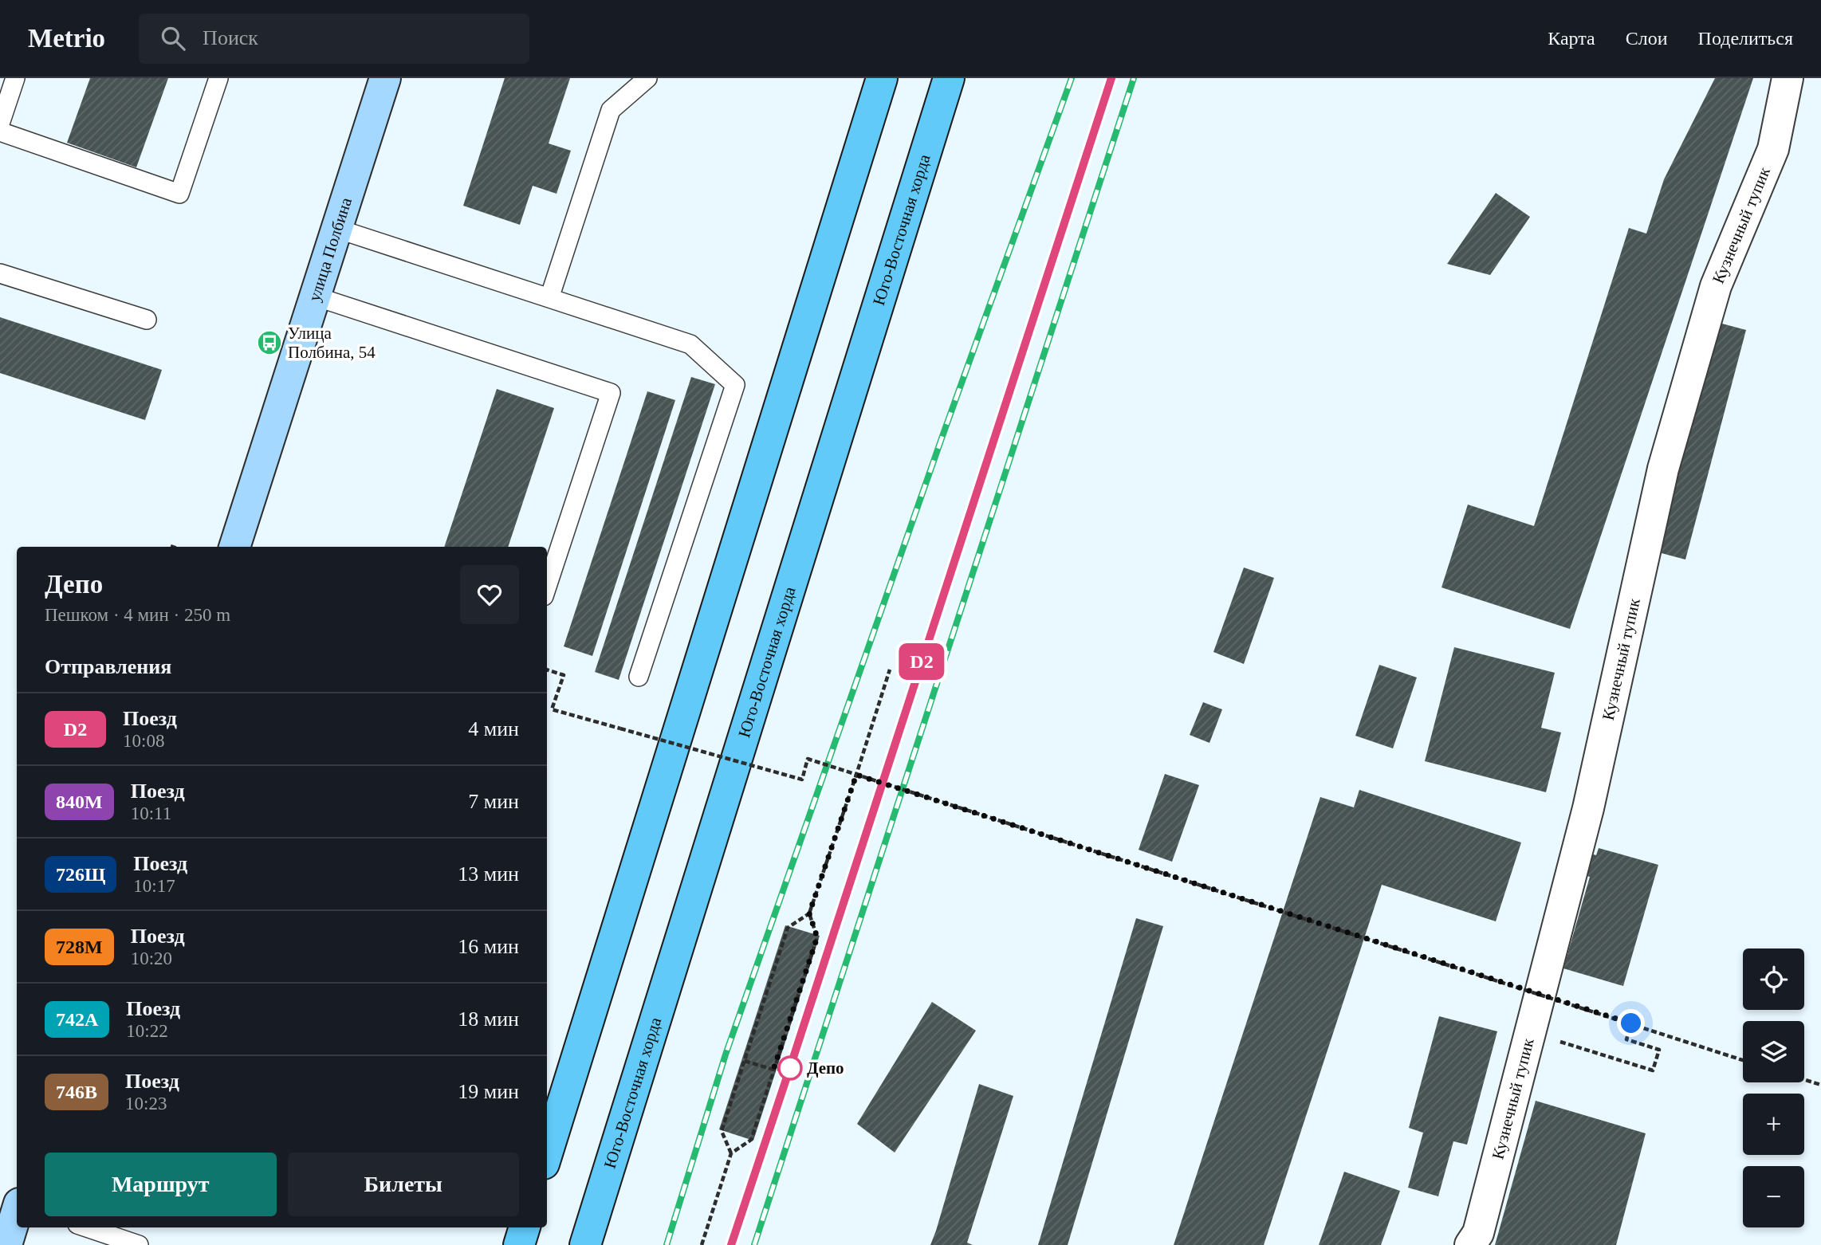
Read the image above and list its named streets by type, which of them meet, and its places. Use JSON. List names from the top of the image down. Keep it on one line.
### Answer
{"streets":{"main road":["Юго-Восточная хорда","улица Полбина"],"street":["Кузнечный тупик"]},"places":{"bus stop":["Улица Полбина, 54"],"other":["Депо"]},"page":{"header":"Metrio","search":"Поиск","nav":["Карта","Слои","Поделиться"],"on_map":"D2","heading":[["Депо","Пешком · 4 мин · 250 m"],"Отправления"],"list":[{"mark":"D2","name":"Поезд","note":"10:08","value":"4 мин"},{"mark":"840М","name":"Поезд","note":"10:11","value":"7 мин"},{"mark":"726Щ","name":"Поезд","note":"10:17","value":"13 мин"},{"mark":"728М","name":"Поезд","note":"10:20","value":"16 мин"},{"mark":"742А","name":"Поезд","note":"10:22","value":"18 мин"},{"mark":"746В","name":"Поезд","note":"10:23","value":"19 мин"}],"map_buttons":["+","−"],"buttons":["Маршрут","Билеты"]}}
